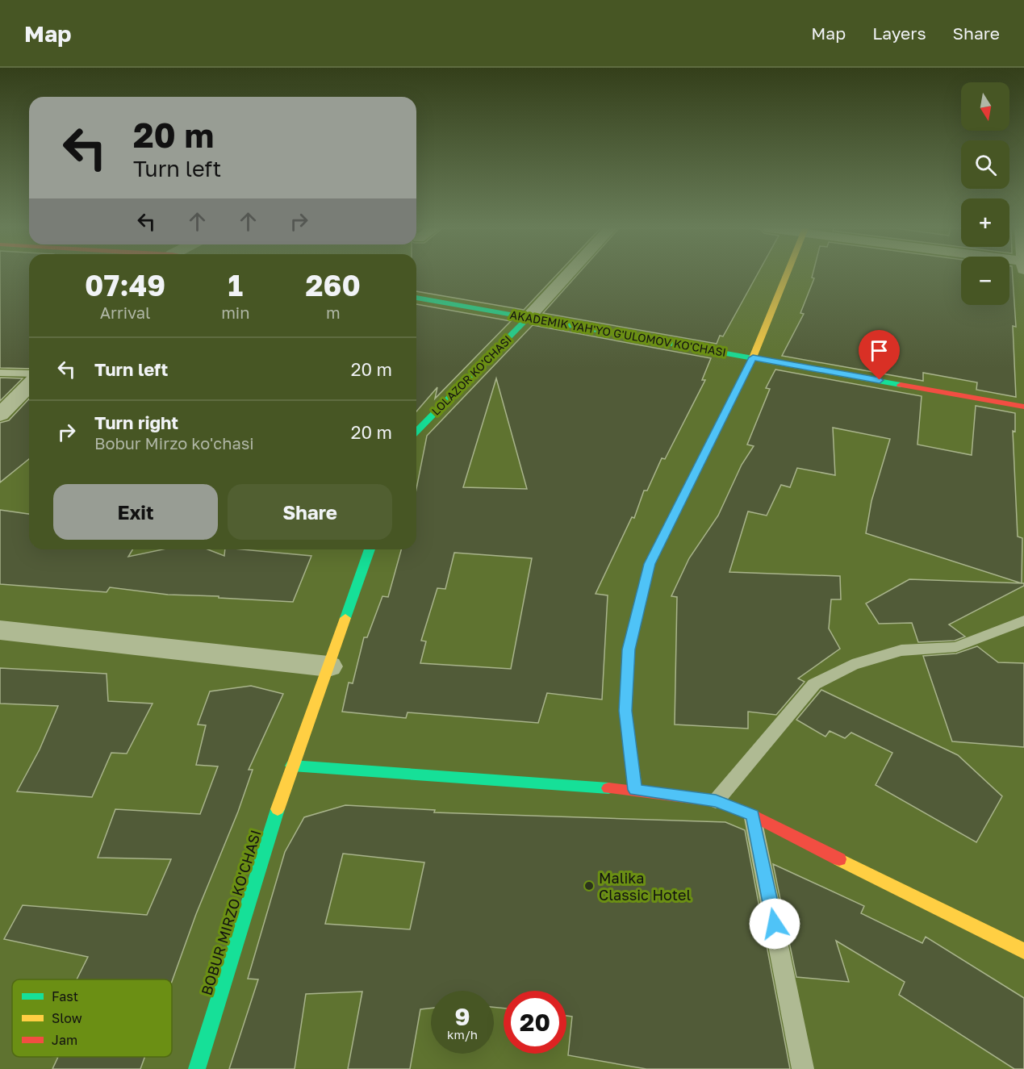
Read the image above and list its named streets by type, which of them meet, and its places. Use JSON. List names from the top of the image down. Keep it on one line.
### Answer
{"streets":{"street":["AKADEMIK YAH'YO G'ULOMOV KO'CHASI","LOLAZOR KO'CHASI","BOBUR MIRZO KO'CHASI"]},"crossings":[["AKADEMIK YAH'YO G'ULOMOV KO'CHASI","LOLAZOR KO'CHASI"]],"places":["Malika Classic Hotel"],"legend":["Fast","Slow","Jam"],"north":"bottom","page":{"header":"Map","nav":["Map","Layers","Share"],"map_buttons":["+","−"],"turn":["20 m","Turn left"],"eta":["07:49","Arrival","1","min","260","m"],"list":[{"name":"Turn left","value":"20 m"},{"name":"Turn right","note":"Bobur Mirzo ko'chasi","value":"20 m"}],"buttons":["Exit","Share"],"speed":"9 km/h","limit":"20"}}
